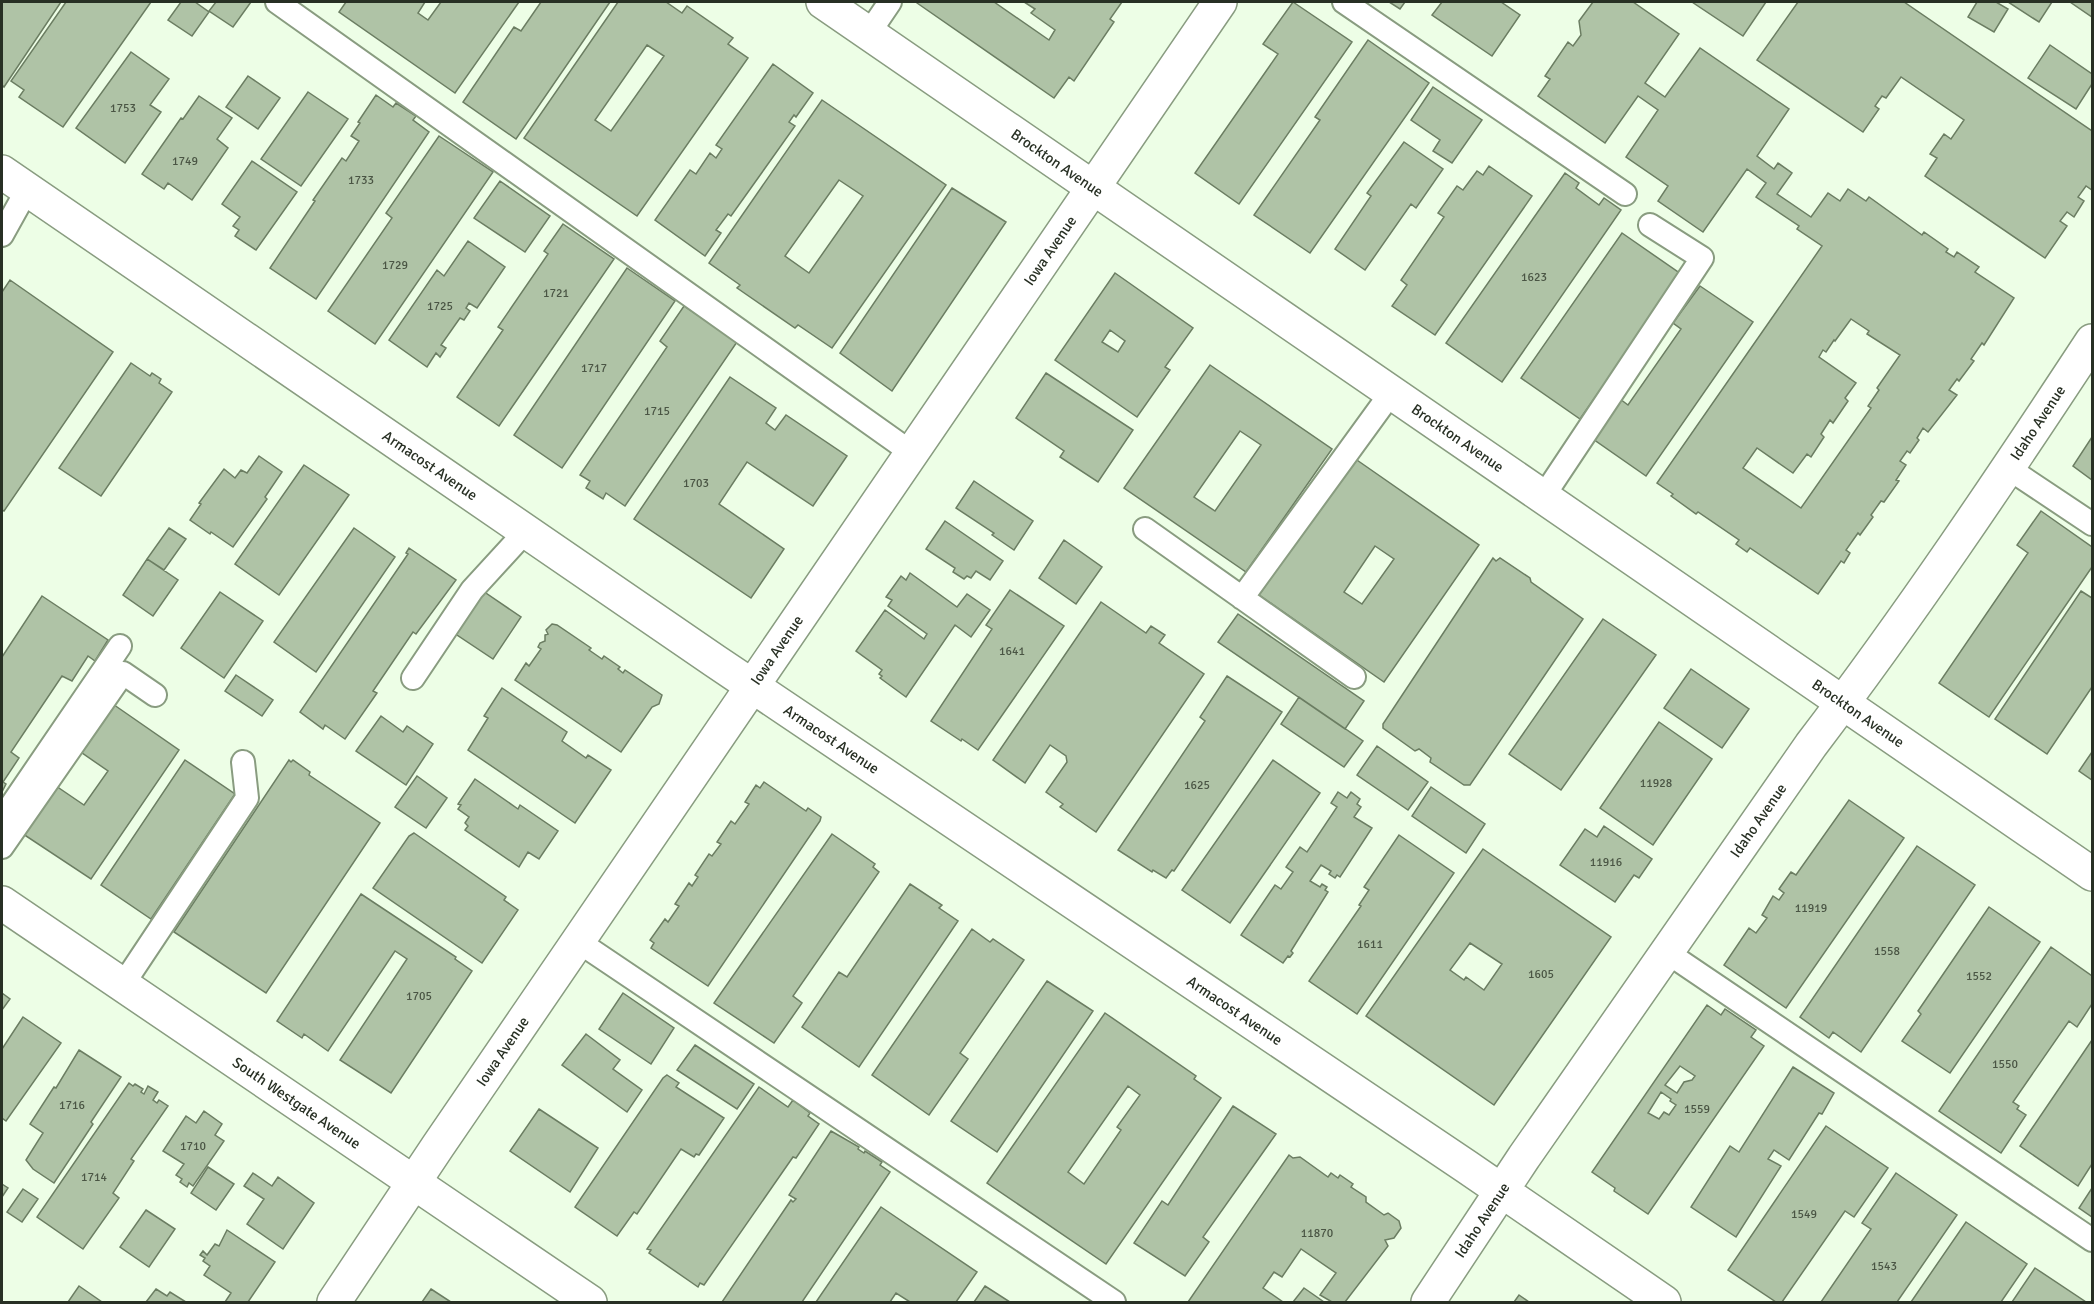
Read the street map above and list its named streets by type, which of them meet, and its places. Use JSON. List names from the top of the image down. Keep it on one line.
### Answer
{"streets":{"street":["Brockton Avenue","Iowa Avenue","Idaho Avenue","Armacost Avenue","South Westgate Avenue"]},"crossings":[["Brockton Avenue","Iowa Avenue"],["Brockton Avenue","Idaho Avenue"],["Iowa Avenue","Armacost Avenue"],["Iowa Avenue","South Westgate Avenue"],["Idaho Avenue","Armacost Avenue"]],"house_numbers":["1753","1749","1733","1729","1623","1721","1725","1717","1715","1703","1641","11928","1625","11916","11919","1611","1558","1605","1552","1705","1550","1716","1559","1710","1714","1549","11870","1543"]}
